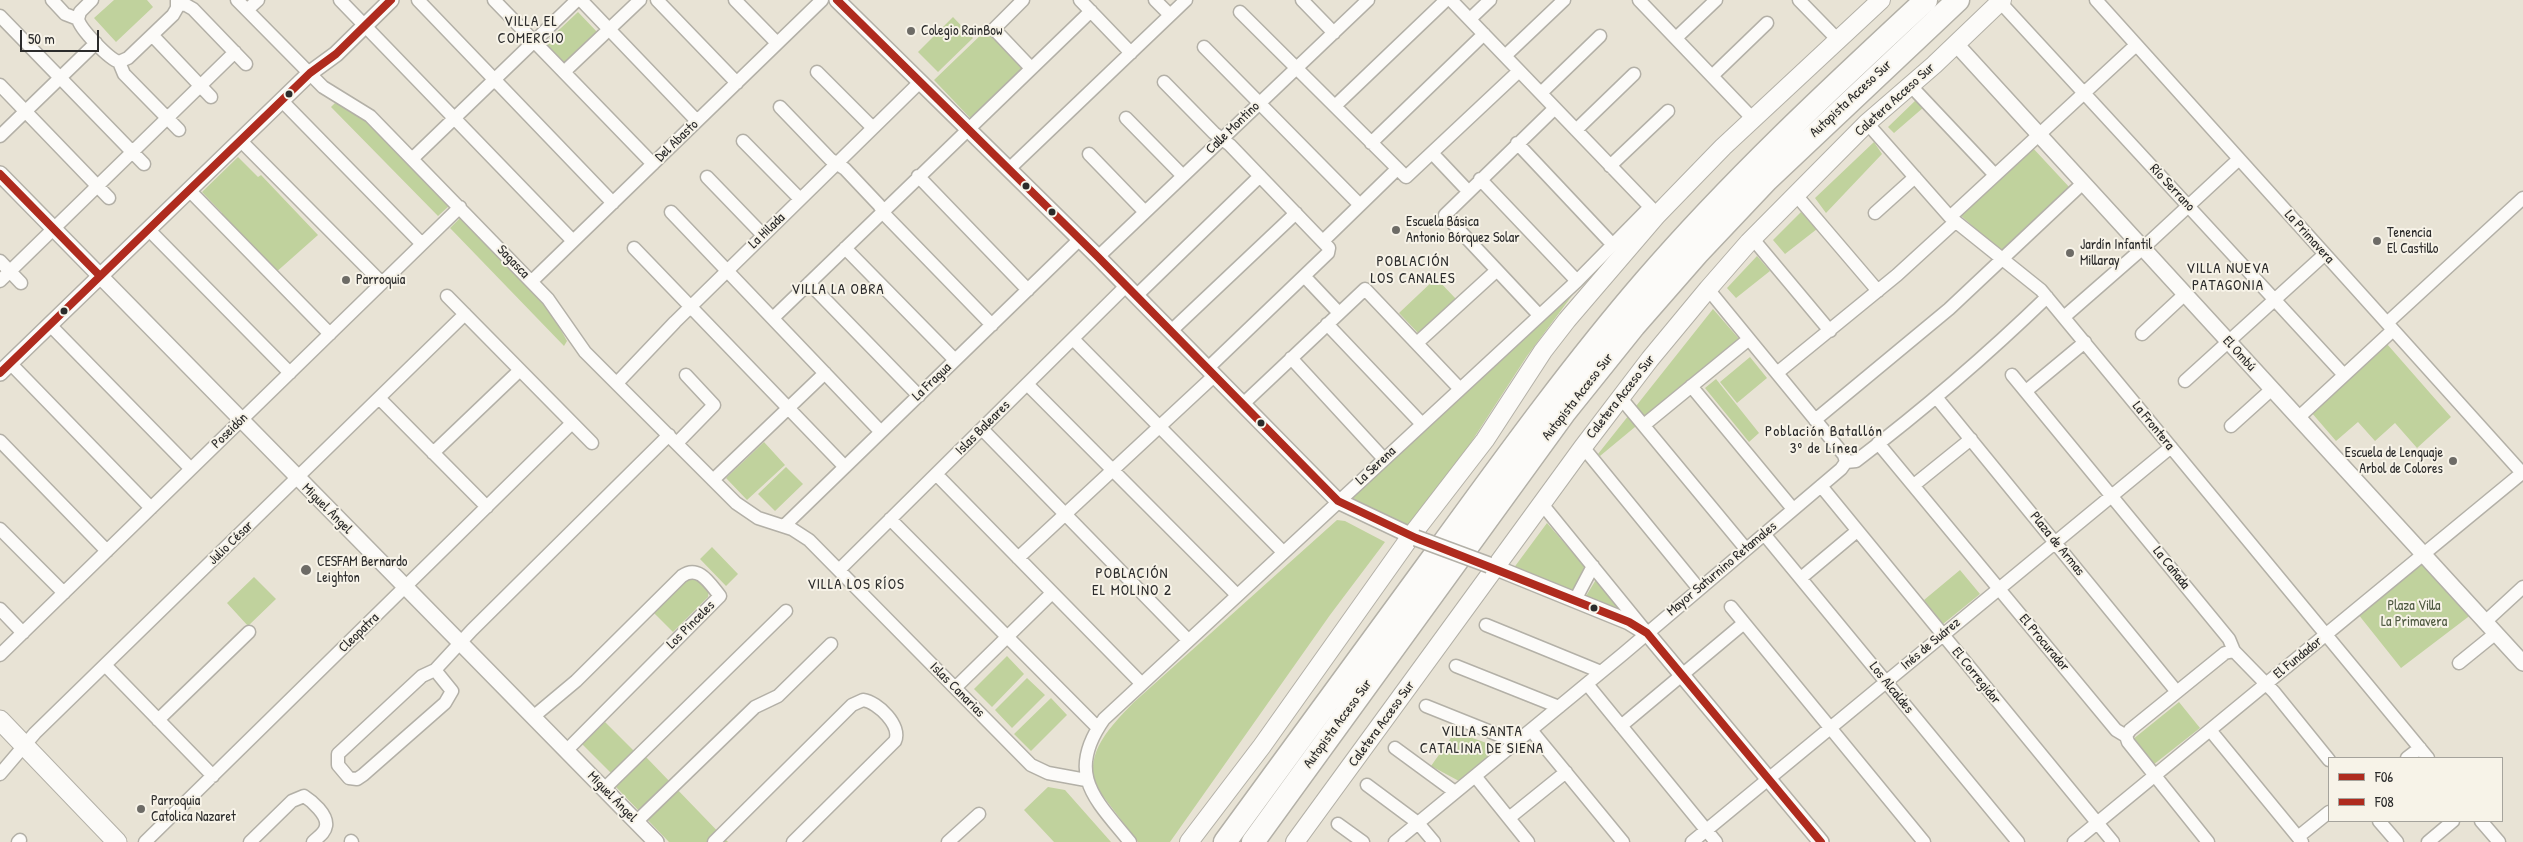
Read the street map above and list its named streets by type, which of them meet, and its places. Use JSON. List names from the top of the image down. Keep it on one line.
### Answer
{"streets":{"highway":["Autopista Acceso Sur"],"main road":["Caletera Acceso Sur"],"street":["Calle Montino","Del Abasto","Río Serrano","La Hilada","La Primavera","Sagasca","El Ombú","La Fragua","La Frontera","Islas Baleares","Poseidón","La Serena","Miguel Ángel","Julio César","Plaza de Armas","La Cañada","Mayor Saturnino Retamales","Los Pinceles","Cleopatra","El Procurador","Inés de Suárez","El Fundador","El Corregidor","Los Alcaldes","Islas Canarias"]},"crossings":[["Caletera Acceso Sur","Río Serrano"],["Caletera Acceso Sur","El Ombú"],["Caletera Acceso Sur","La Frontera"],["Del Abasto","Sagasca"],["La Hilada","Sagasca"],["La Primavera","El Fundador"],["Sagasca","La Fragua"],["Sagasca","Poseidón"],["Sagasca","Islas Canarias"],["El Ombú","El Fundador"],["La Fragua","Islas Canarias"],["La Frontera","Mayor Saturnino Retamales"],["La Frontera","Inés de Suárez"],["La Frontera","El Fundador"],["Islas Baleares","Islas Canarias"],["Poseidón","Miguel Ángel"],["La Serena","Islas Canarias"],["Miguel Ángel","Julio César"],["Miguel Ángel","Los Pinceles"],["Miguel Ángel","Cleopatra"],["Plaza de Armas","Mayor Saturnino Retamales"],["Plaza de Armas","Inés de Suárez"],["La Cañada","Inés de Suárez"],["La Cañada","El Fundador"],["Mayor Saturnino Retamales","El Procurador"],["Mayor Saturnino Retamales","El Corregidor"],["Mayor Saturnino Retamales","Los Alcaldes"],["El Procurador","Inés de Suárez"],["El Procurador","El Fundador"],["Inés de Suárez","El Corregidor"],["Inés de Suárez","Los Alcaldes"],["El Fundador","El Corregidor"]],"districts":["VILLA EL COMERCIO","POBLACIÓN LOS CANALES","VILLA NUEVA PATAGONIA","VILLA LA OBRA","Población Batallón 3º de Línea","POBLACIÓN EL MOLINO 2","VILLA LOS RÍOS","VILLA SANTA CATALINA DE SIENA"],"parks":["Plaza Villa La Primavera"],"places":["Colegio RainBow","Escuela Básica Antonio Bórquez Solar","Tenencia El Castillo","Jardín Infantil Millaray","Parroquia","Escuela de Lenguaje Arbol de Colores","CESFAM Bernardo Leighton","Parroquia Catolica Nazaret"],"lines":["transit line F06","transit line F08"],"legend":["F06","F08"],"scale_bar":"50 m"}
